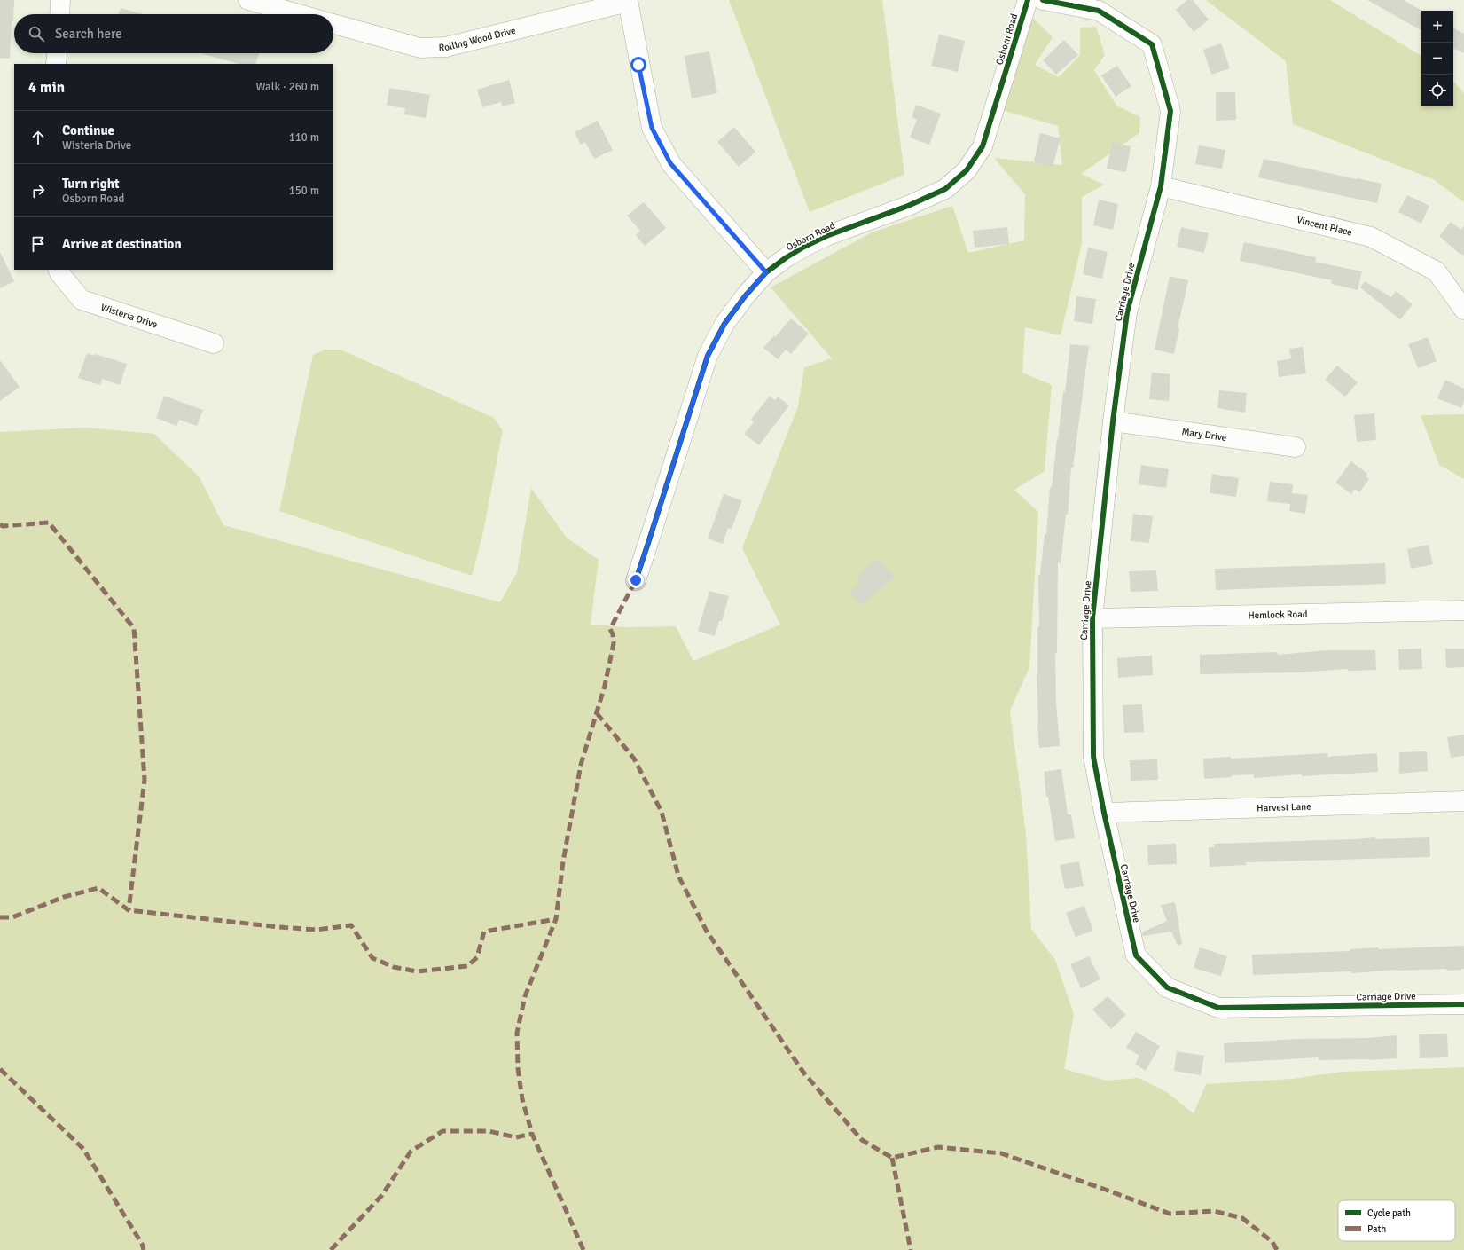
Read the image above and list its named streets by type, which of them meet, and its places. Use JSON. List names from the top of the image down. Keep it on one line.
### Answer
{"streets":{"street":["Rolling Wood Drive","Osborn Road","Vincent Place","Carriage Drive","Wisteria Drive","Mary Drive","Hemlock Road","Harvest Lane"]},"crossings":[["Vincent Place","Carriage Drive"],["Carriage Drive","Mary Drive"],["Carriage Drive","Hemlock Road"],["Carriage Drive","Harvest Lane"]],"legend":["Cycle path","Path"],"page":{"map_buttons":["+","−"],"search":"Search here","heading":["4 min","Walk · 260 m"],"list":[["Continue","Wisteria Drive","110 m"],["Turn right","Osborn Road","150 m"],"Arrive at destination"]}}
